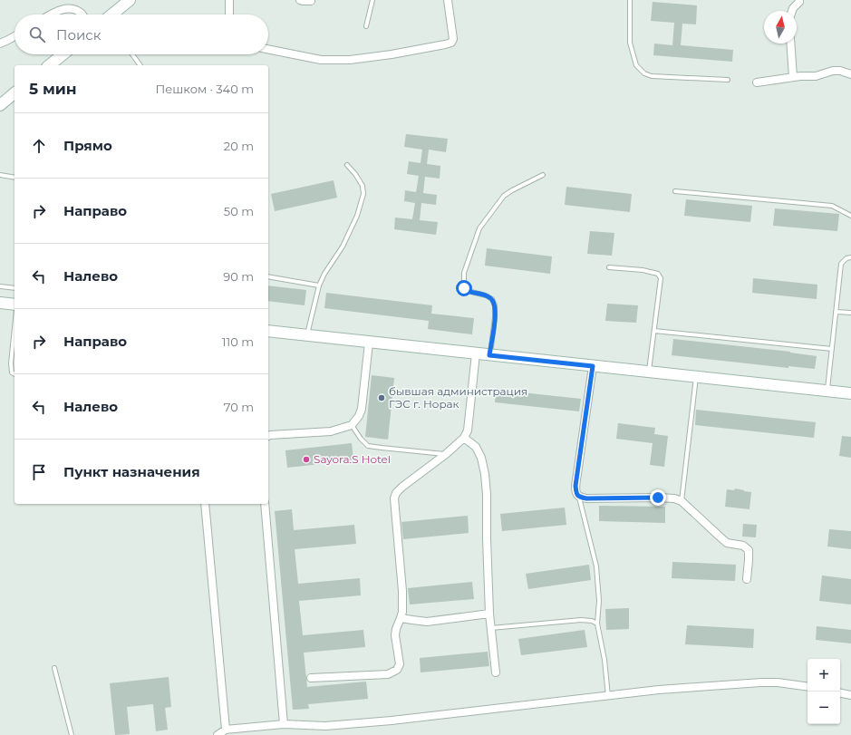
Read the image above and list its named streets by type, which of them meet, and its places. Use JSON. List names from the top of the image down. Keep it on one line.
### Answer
{"places":["бывшая администрация ГЭС г. Норак","Sayora.S Hotel"],"north":"top","page":{"search":"Поиск","heading":["5 мин","Пешком · 340 m"],"list":[["Прямо","20 m"],["Направо","50 m"],["Налево","90 m"],["Направо","110 m"],["Налево","70 m"],"Пункт назначения"],"map_buttons":["+","−"]}}
